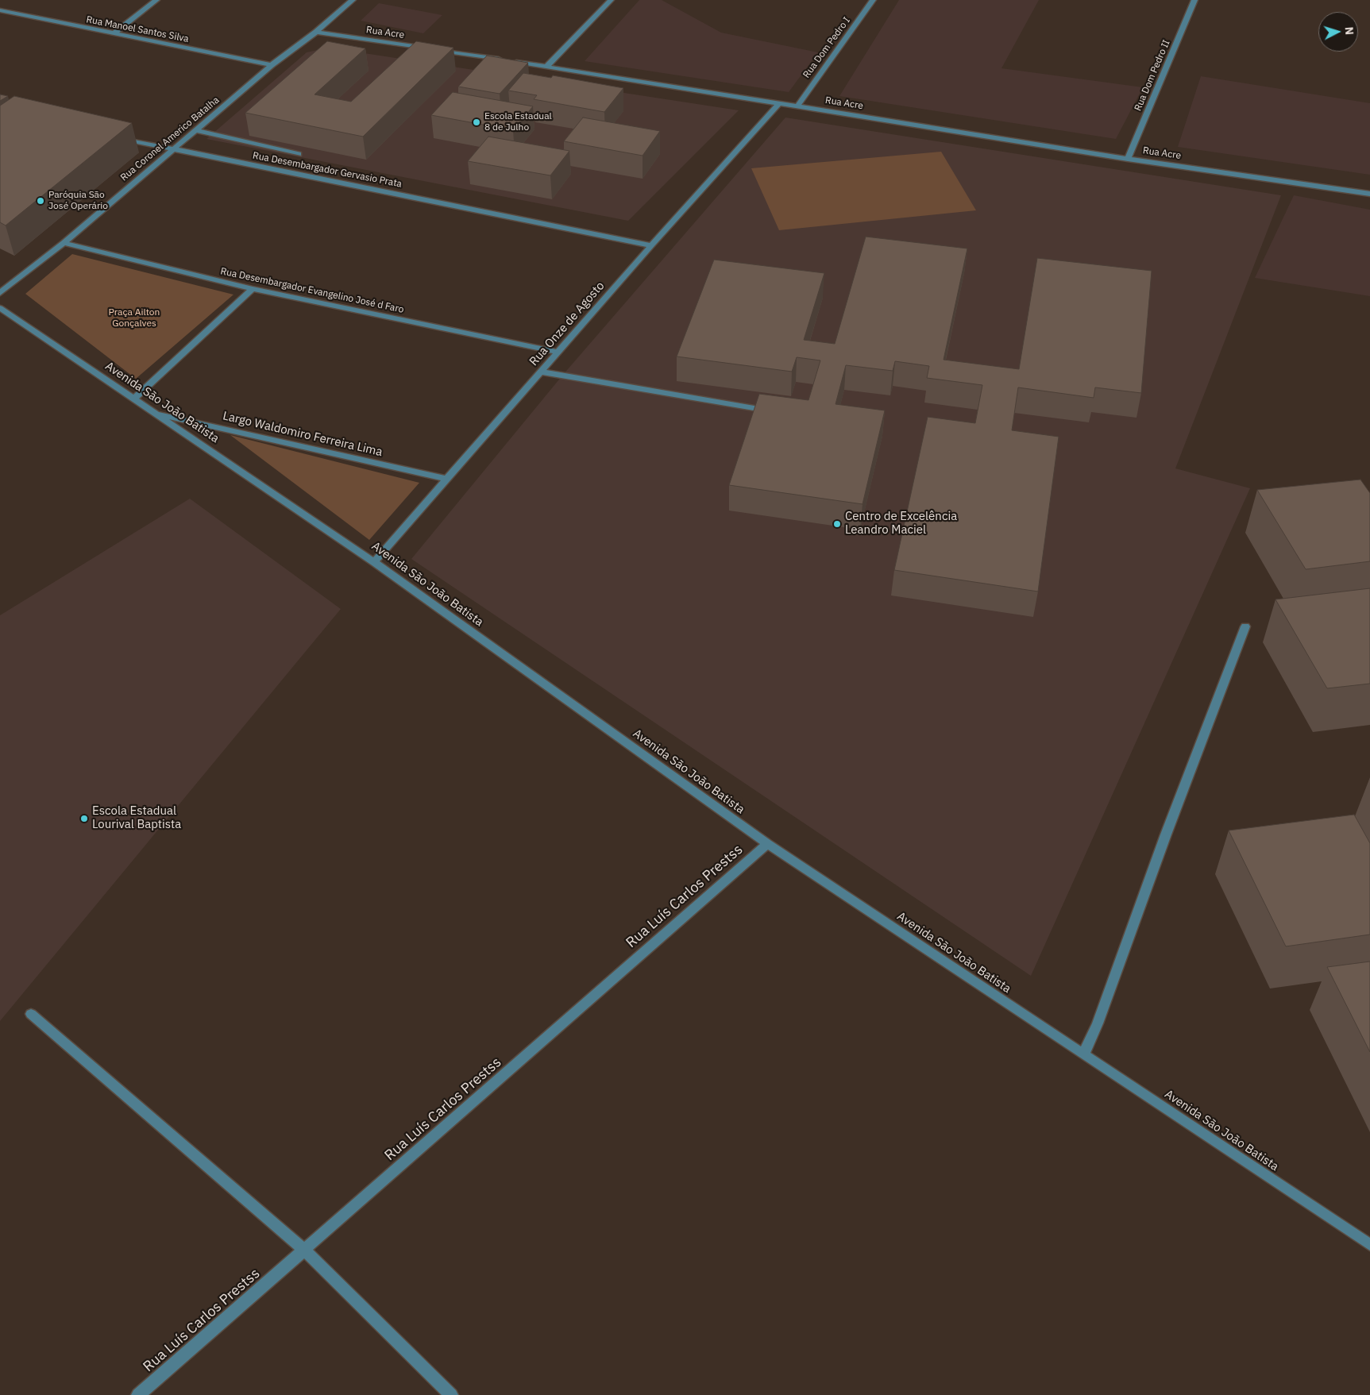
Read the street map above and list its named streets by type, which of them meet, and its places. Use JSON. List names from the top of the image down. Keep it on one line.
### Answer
{"streets":{"street":["Rua Manoel Santos Silva","Rua Acre","Rua Dom Pedro I","Rua Dom Pedro II","Rua Coronel Americo Batalha","Rua Desembargador Gervasio Prata","Rua Desembargador Evangelino José d Faro","Rua Onze de Agosto","Avenida São João Batista","Largo Waldomiro Ferreira Lima","Rua Luís Carlos Prestss"]},"crossings":[["Rua Manoel Santos Silva","Rua Coronel Americo Batalha"],["Rua Acre","Rua Dom Pedro I"],["Rua Acre","Rua Dom Pedro II"],["Rua Acre","Rua Coronel Americo Batalha"],["Rua Acre","Rua Onze de Agosto"],["Rua Coronel Americo Batalha","Rua Desembargador Gervasio Prata"],["Rua Coronel Americo Batalha","Rua Desembargador Evangelino José d Faro"],["Rua Desembargador Gervasio Prata","Rua Onze de Agosto"],["Rua Desembargador Evangelino José d Faro","Rua Onze de Agosto"],["Rua Onze de Agosto","Avenida São João Batista"],["Rua Onze de Agosto","Largo Waldomiro Ferreira Lima"],["Avenida São João Batista","Largo Waldomiro Ferreira Lima"],["Avenida São João Batista","Rua Luís Carlos Prestss"]],"parks":["Praça Ailton Gonçalves"],"places":["Escola Estadual 8 de Julho","Paróquia São José Operário","Centro de Excelência Leandro Maciel","Escola Estadual Lourival Baptista"],"north":"right"}
